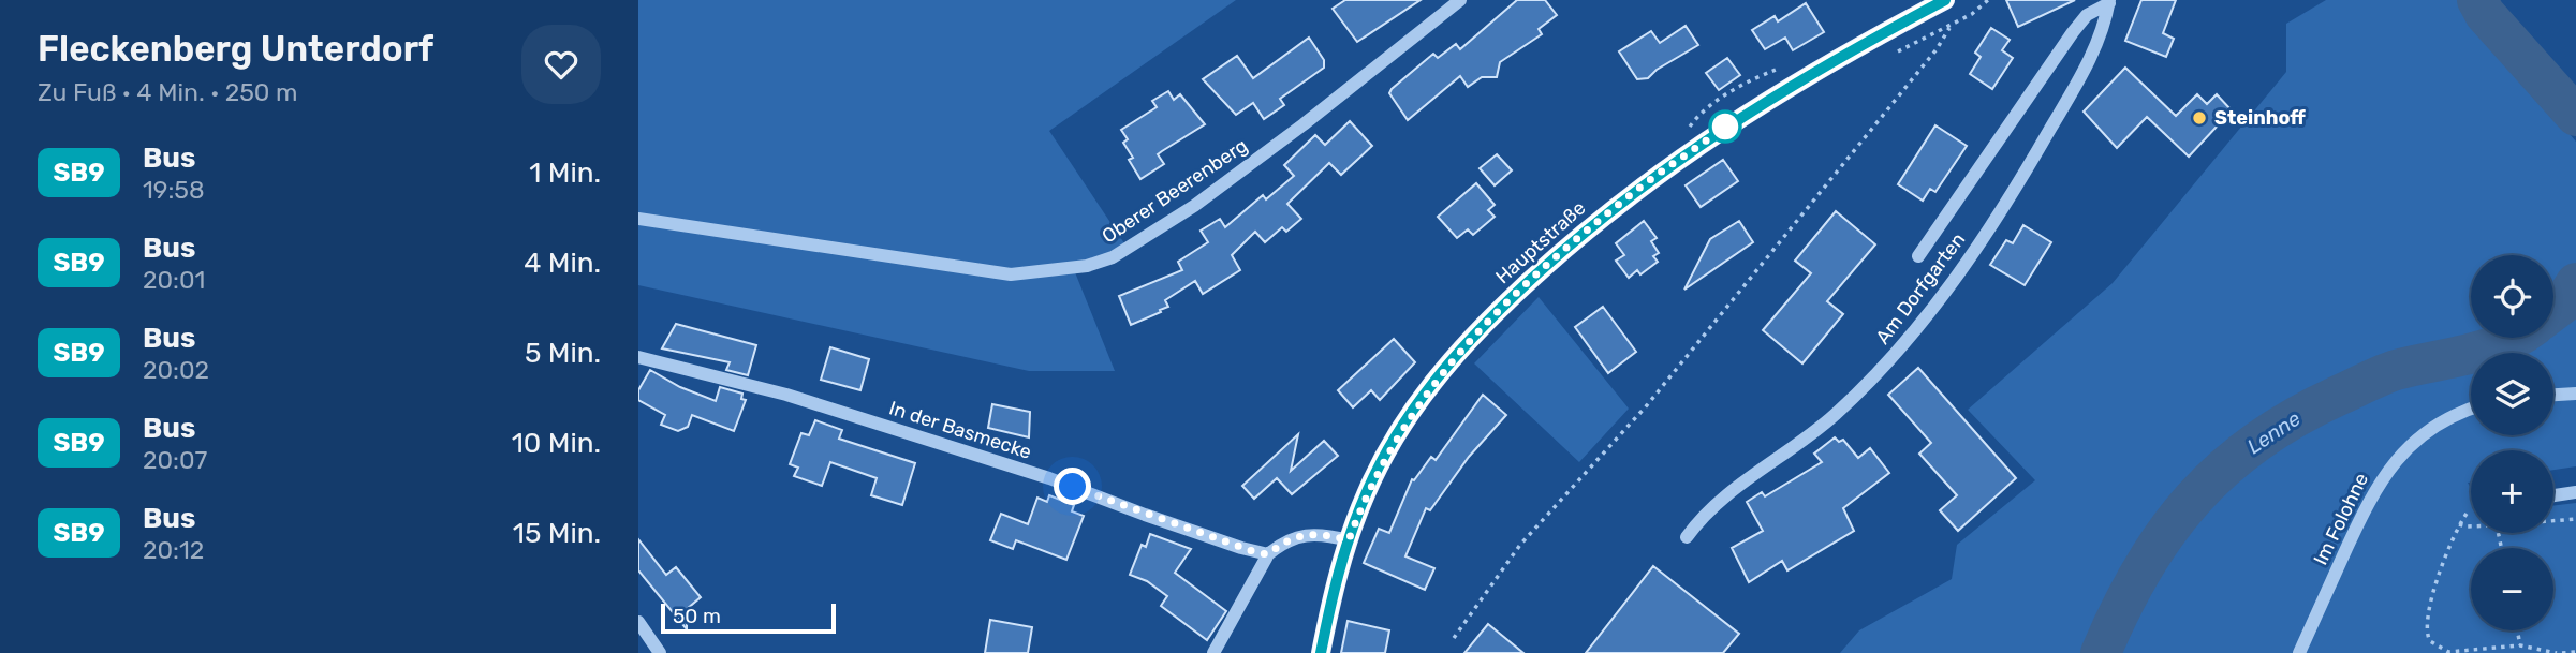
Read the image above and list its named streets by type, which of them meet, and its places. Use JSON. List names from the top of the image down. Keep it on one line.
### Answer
{"streets":{"main road":["Hauptstraße"],"street":["Oberer Beerenberg","Am Dorfgarten","In der Basmecke","Im Folohne"]},"water":["Lenne"],"places":["Steinhoff"],"lines":["bus line SB9"],"scale_bar":"50 m","page":{"heading":["Fleckenberg Unterdorf","Zu Fuß · 4 Min. · 250 m"],"list":[{"mark":"SB9","name":"Bus","note":"19:58","value":"1 Min."},{"mark":"SB9","name":"Bus","note":"20:01","value":"4 Min."},{"mark":"SB9","name":"Bus","note":"20:02","value":"5 Min."},{"mark":"SB9","name":"Bus","note":"20:07","value":"10 Min."},{"mark":"SB9","name":"Bus","note":"20:12","value":"15 Min."}],"map_buttons":["+","−"],"scale":"50 m"}}
